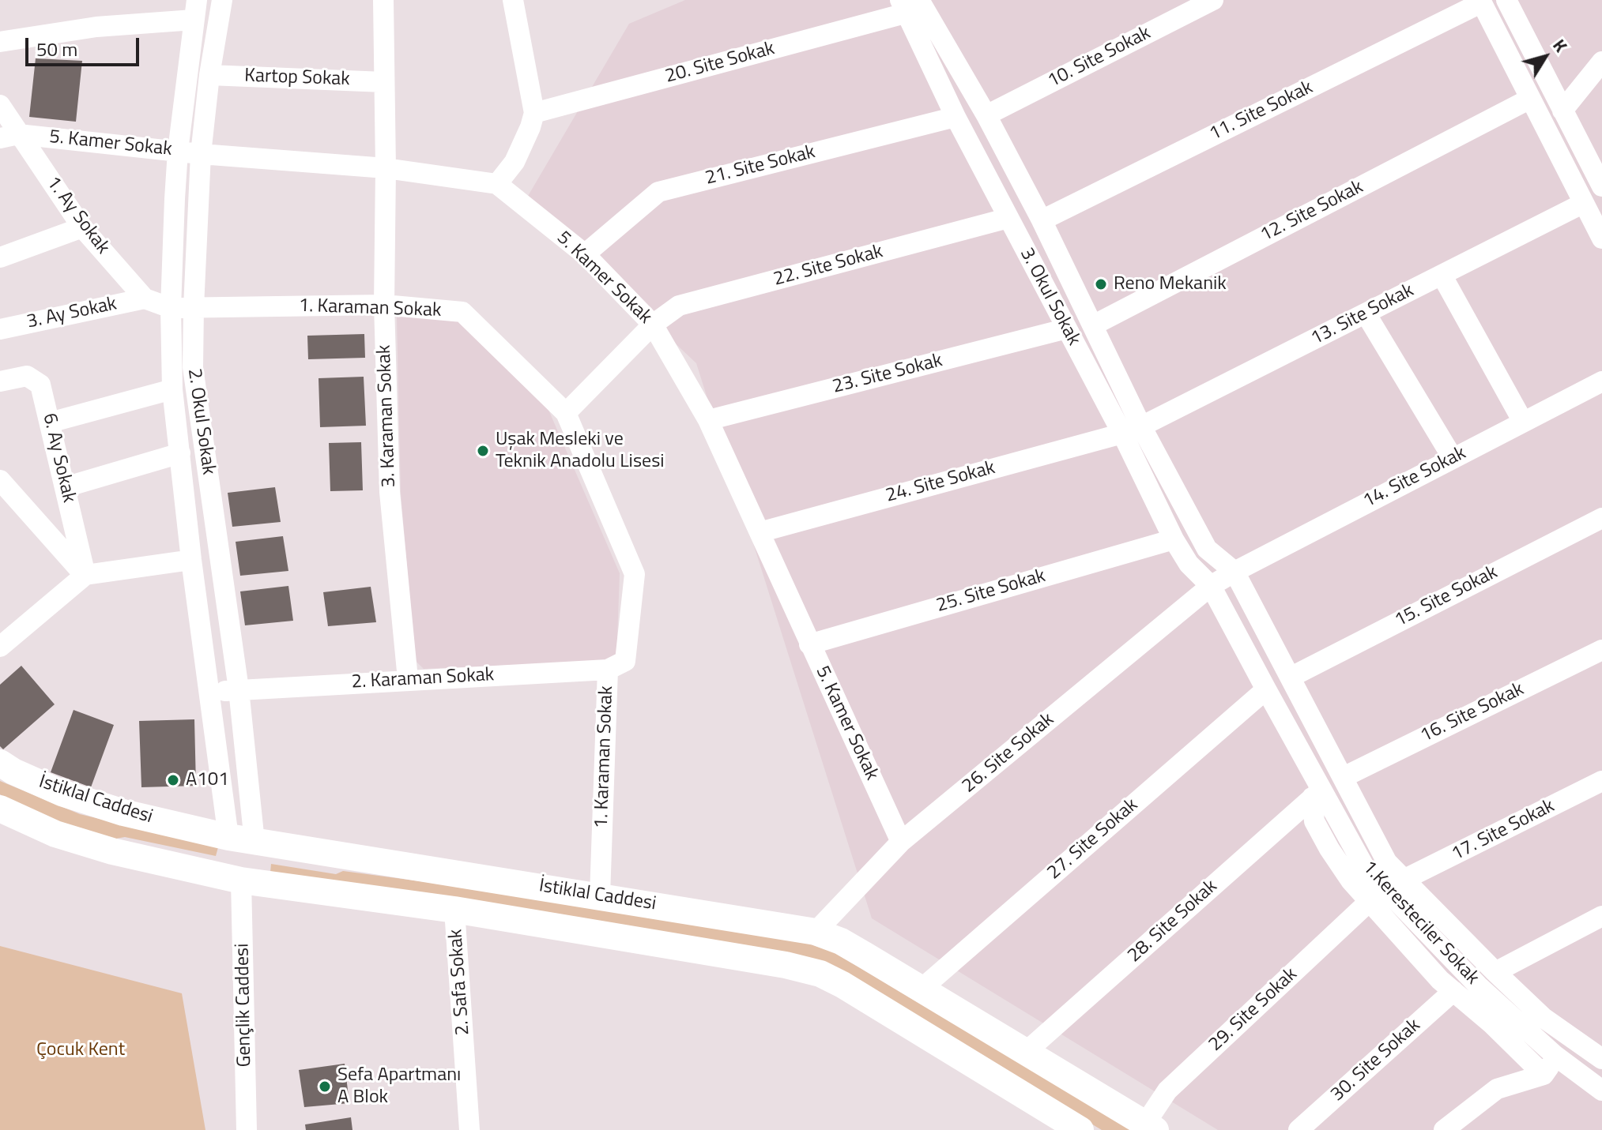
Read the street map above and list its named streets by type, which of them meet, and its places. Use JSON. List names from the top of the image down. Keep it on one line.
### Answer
{"streets":{"main road":["İstiklal Caddesi"],"street":["10. Site Sokak","20. Site Sokak","Kartop Sokak","11. Site Sokak","5. Kamer Sokak","21. Site Sokak","12. Site Sokak","1. Ay Sokak","22. Site Sokak","3. Okul Sokak","1. Karaman Sokak","3. Ay Sokak","13. Site Sokak","23. Site Sokak","3. Karaman Sokak","2. Okul Sokak","6. Ay Sokak","14. Site Sokak","24. Site Sokak","25. Site Sokak","15. Site Sokak","2. Karaman Sokak","16. Site Sokak","26. Site Sokak","17. Site Sokak","27. Site Sokak","28. Site Sokak","1.Keresteciler Sokak","2. Safa Sokak","Gençlik Caddesi","29. Site Sokak","30. Site Sokak"]},"crossings":[["10. Site Sokak","3. Okul Sokak"],["20. Site Sokak","3. Okul Sokak"],["Kartop Sokak","3. Karaman Sokak"],["Kartop Sokak","2. Okul Sokak"],["11. Site Sokak","3. Okul Sokak"],["5. Kamer Sokak","21. Site Sokak"],["5. Kamer Sokak","1. Ay Sokak"],["5. Kamer Sokak","22. Site Sokak"],["5. Kamer Sokak","23. Site Sokak"],["5. Kamer Sokak","3. Karaman Sokak"],["5. Kamer Sokak","2. Okul Sokak"],["5. Kamer Sokak","24. Site Sokak"],["5. Kamer Sokak","25. Site Sokak"],["5. Kamer Sokak","26. Site Sokak"],["21. Site Sokak","3. Okul Sokak"],["12. Site Sokak","3. Okul Sokak"],["1. Ay Sokak","1. Karaman Sokak"],["1. Ay Sokak","3. Ay Sokak"],["1. Ay Sokak","2. Okul Sokak"],["22. Site Sokak","3. Okul Sokak"],["22. Site Sokak","1. Karaman Sokak"],["3. Okul Sokak","13. Site Sokak"],["3. Okul Sokak","23. Site Sokak"],["3. Okul Sokak","14. Site Sokak"],["3. Okul Sokak","24. Site Sokak"],["3. Okul Sokak","25. Site Sokak"],["3. Okul Sokak","26. Site Sokak"],["3. Okul Sokak","1.Keresteciler Sokak"],["1. Karaman Sokak","3. Karaman Sokak"],["1. Karaman Sokak","2. Okul Sokak"],["1. Karaman Sokak","2. Karaman Sokak"],["1. Karaman Sokak","İstiklal Caddesi"],["13. Site Sokak","24. Site Sokak"],["3. Karaman Sokak","2. Karaman Sokak"],["2. Okul Sokak","2. Karaman Sokak"],["2. Okul Sokak","İstiklal Caddesi"],["14. Site Sokak","26. Site Sokak"],["14. Site Sokak","1.Keresteciler Sokak"],["15. Site Sokak","1.Keresteciler Sokak"],["16. Site Sokak","1.Keresteciler Sokak"],["26. Site Sokak","İstiklal Caddesi"],["26. Site Sokak","1.Keresteciler Sokak"],["İstiklal Caddesi","27. Site Sokak"],["İstiklal Caddesi","28. Site Sokak"],["İstiklal Caddesi","2. Safa Sokak"],["İstiklal Caddesi","Gençlik Caddesi"],["İstiklal Caddesi","29. Site Sokak"],["17. Site Sokak","1.Keresteciler Sokak"],["27. Site Sokak","1.Keresteciler Sokak"],["28. Site Sokak","1.Keresteciler Sokak"]],"parks":["Çocuk Kent"],"places":["Reno Mekanik","Uşak Mesleki ve Teknik Anadolu Lisesi","A101","Sefa Apartmanı A Blok"],"scale_bar":"50 m","north":"top right"}
